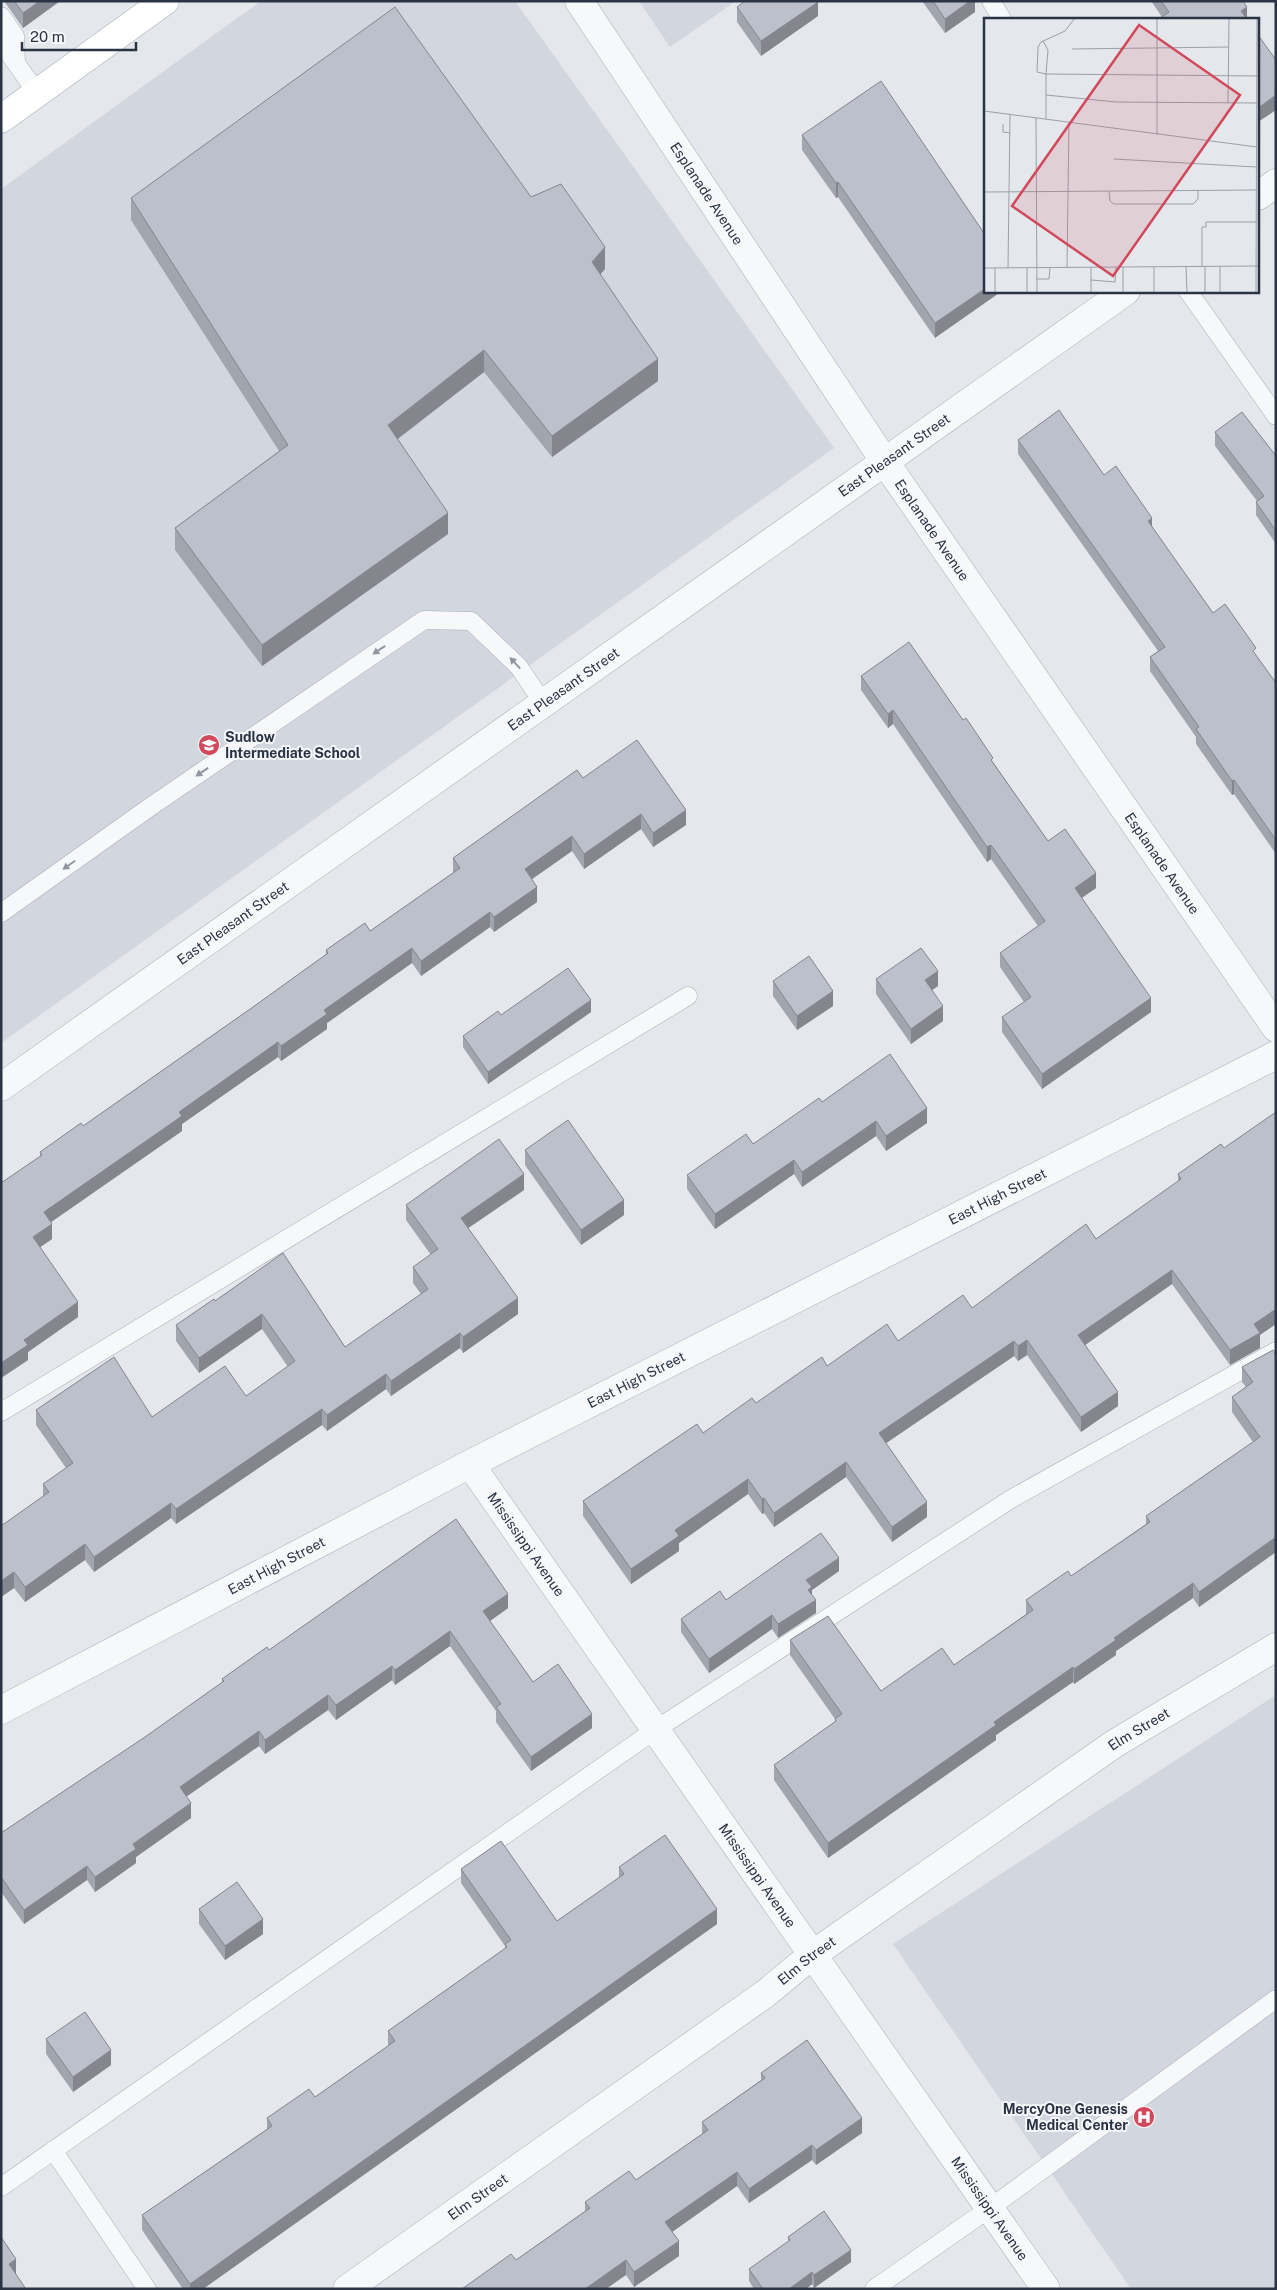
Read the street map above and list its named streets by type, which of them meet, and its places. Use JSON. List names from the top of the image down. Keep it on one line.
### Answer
{"streets":{"street":["Esplanade Avenue","East Pleasant Street","East High Street","Mississippi Avenue","Elm Street"]},"crossings":[["Esplanade Avenue","East Pleasant Street"],["East High Street","Mississippi Avenue"],["Mississippi Avenue","Elm Street"]],"places":{"school or university":["Sudlow Intermediate School"],"hospital":["MercyOne Genesis Medical Center"]},"scale_bar":"20 m"}
